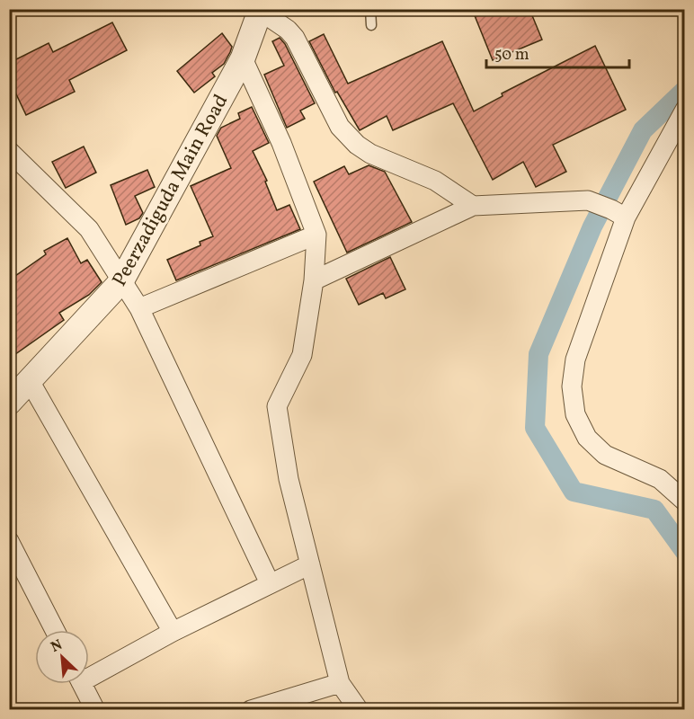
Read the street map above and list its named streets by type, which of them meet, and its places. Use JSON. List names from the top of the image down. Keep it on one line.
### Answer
{"streets":{"street":["Peerzadiguda Main Road"]},"scale_bar":"50 m","north":"top left"}
